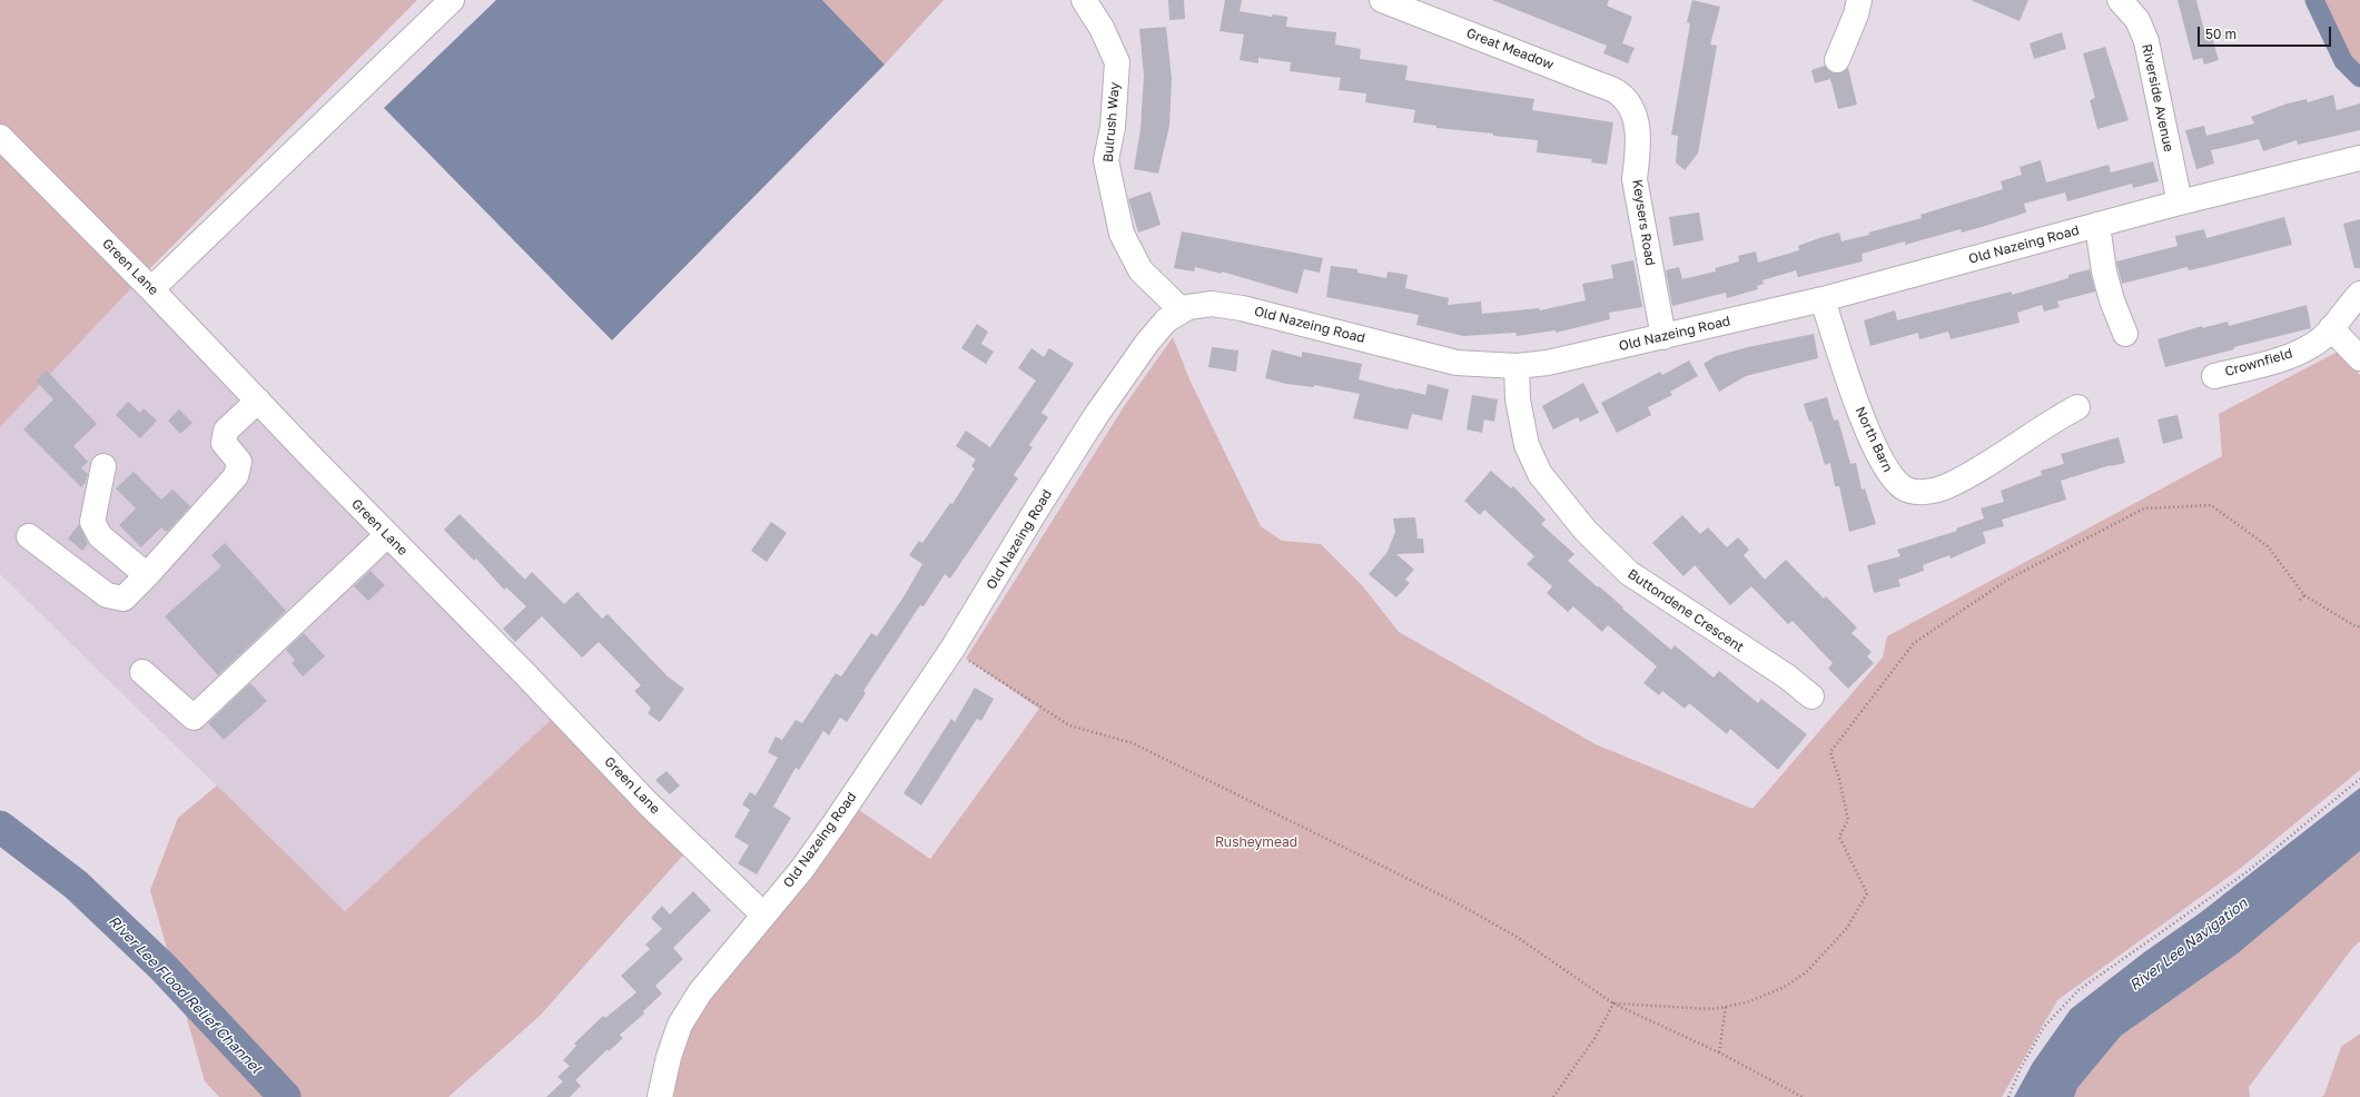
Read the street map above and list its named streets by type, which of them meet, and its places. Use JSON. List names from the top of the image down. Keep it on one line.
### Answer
{"streets":{"street":["Great Meadow","Riverside Avenue","Bulrush Way","Keysers Road","Old Nazeing Road","Green Lane","Crownfield","North Barn","Buttondene Crescent"]},"crossings":[["Great Meadow","Keysers Road"],["Riverside Avenue","Old Nazeing Road"],["Bulrush Way","Old Nazeing Road"],["Keysers Road","Old Nazeing Road"],["Old Nazeing Road","Green Lane"],["Old Nazeing Road","North Barn"],["Old Nazeing Road","Buttondene Crescent"]],"water":["River Lee Navigation","River Lee Flood Relief Channel"],"parks":["Rusheymead"],"scale_bar":"50 m"}
